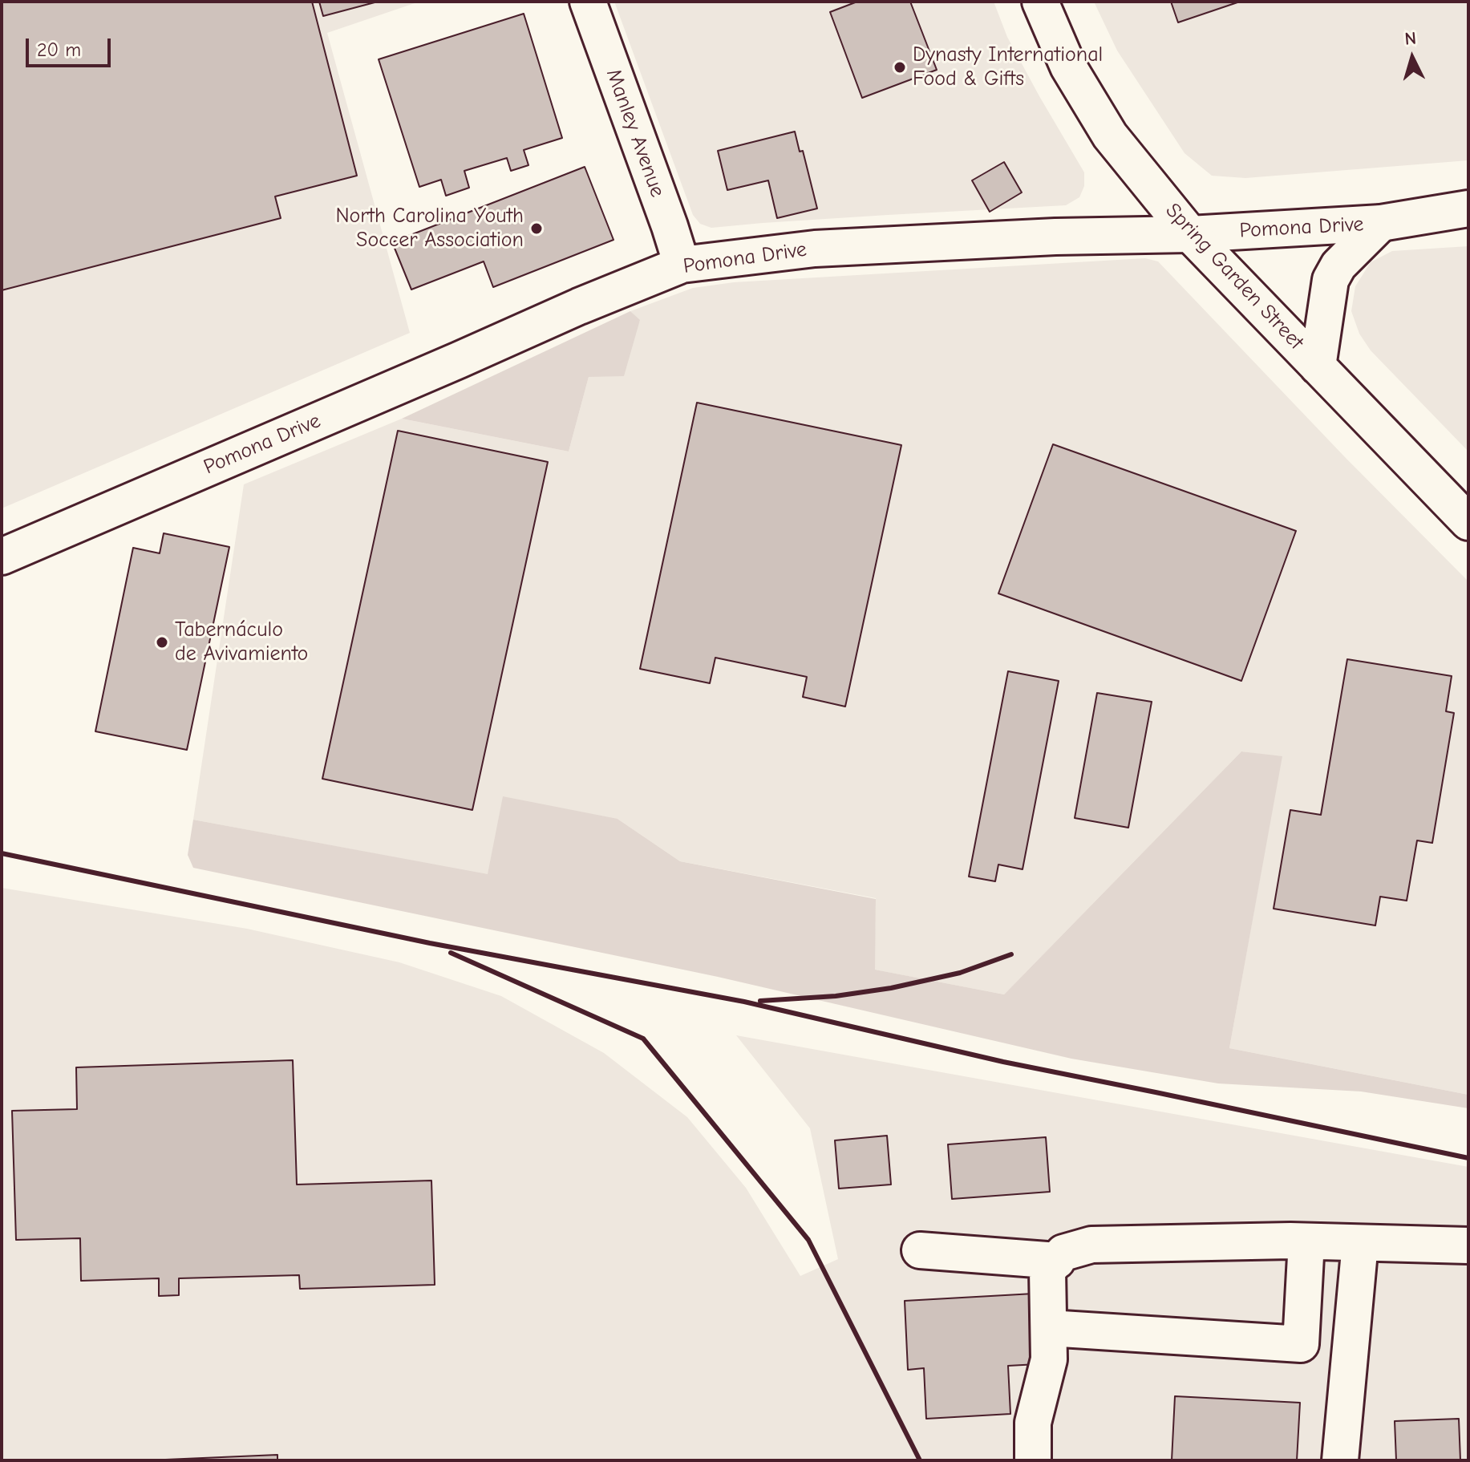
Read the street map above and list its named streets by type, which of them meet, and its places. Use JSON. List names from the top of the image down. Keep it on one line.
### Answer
{"streets":{"street":["Manley Avenue","Pomona Drive","Spring Garden Street"]},"crossings":[["Manley Avenue","Pomona Drive"],["Pomona Drive","Spring Garden Street"]],"places":["Dynasty International Food & Gifts","North Carolina Youth Soccer Association","Tabernáculo de Avivamiento"],"scale_bar":"20 m","north":"top"}
